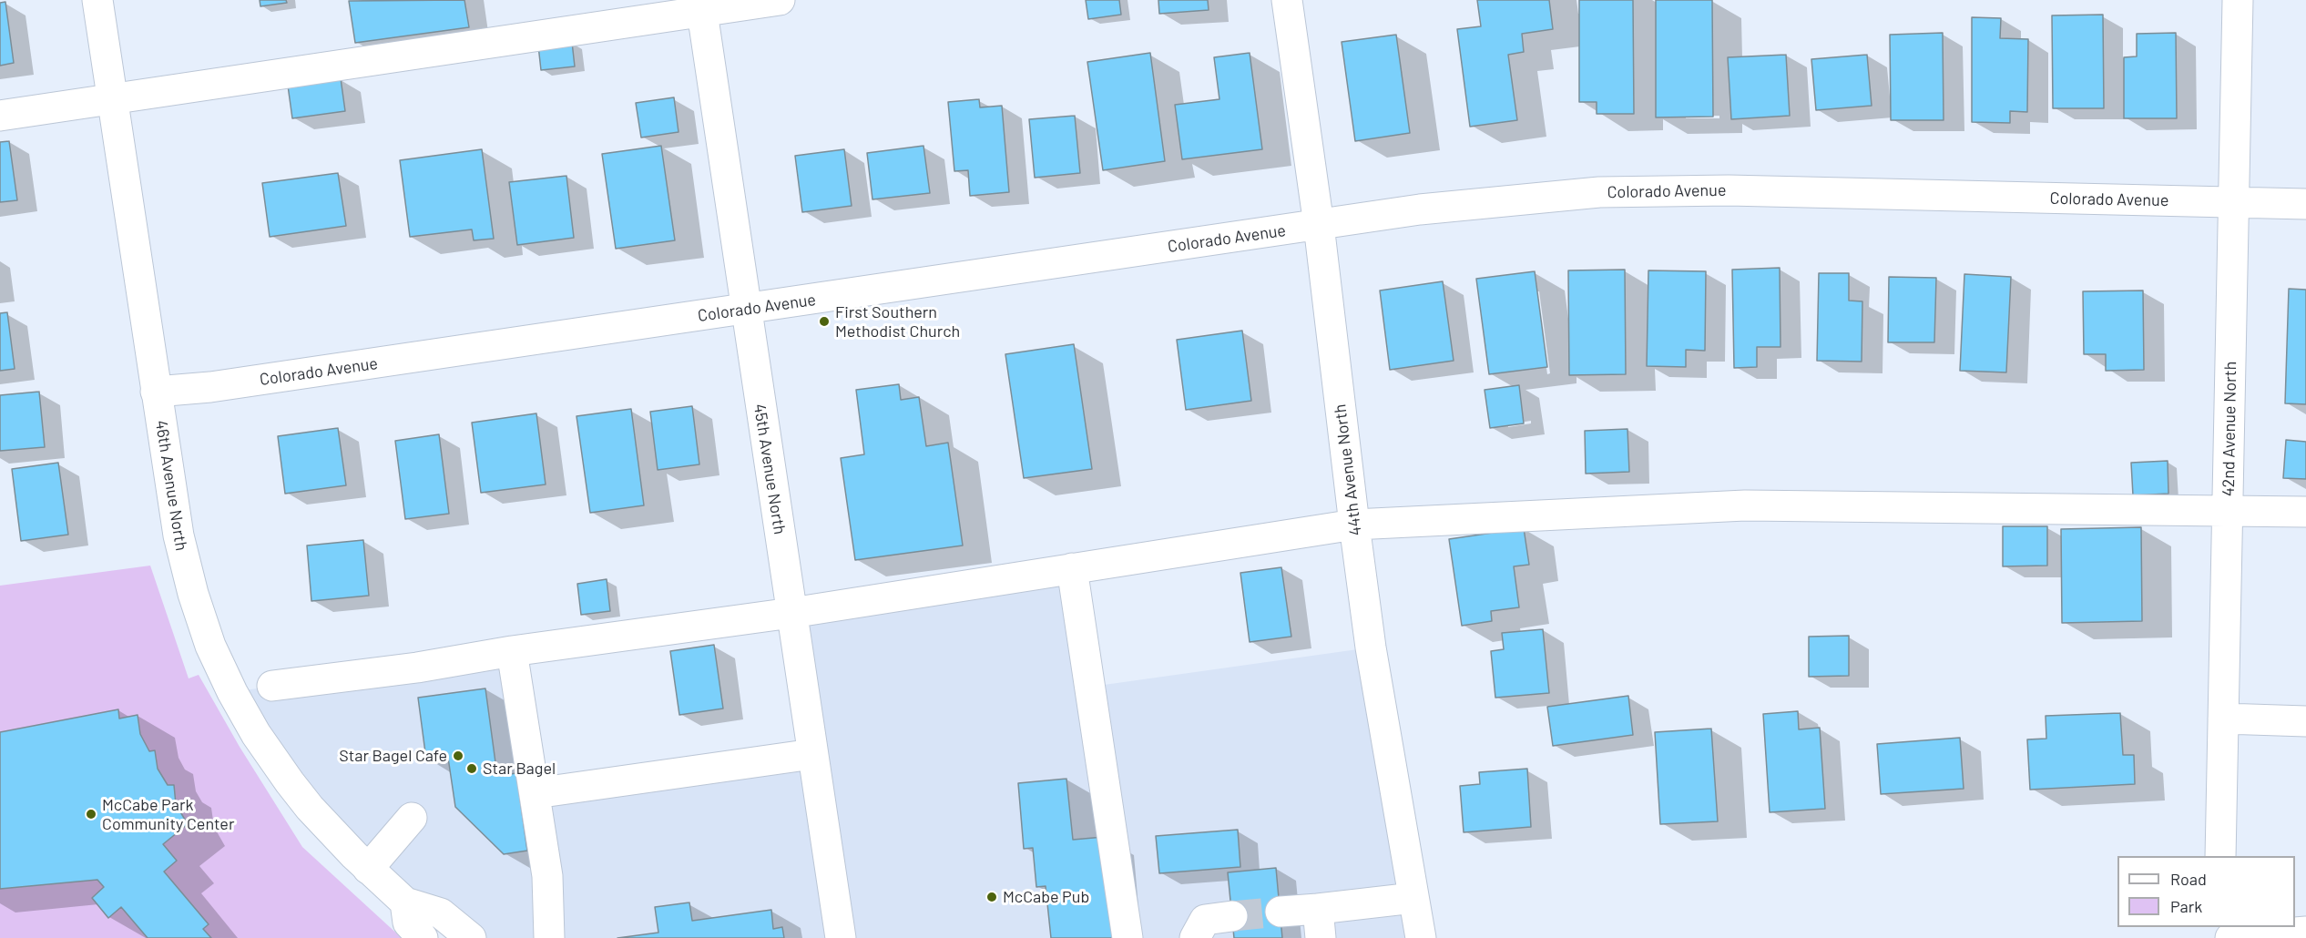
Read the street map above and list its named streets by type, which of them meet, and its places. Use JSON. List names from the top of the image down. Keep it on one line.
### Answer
{"streets":{"street":["Colorado Avenue","42nd Avenue North","45th Avenue North","44th Avenue North","46th Avenue North"]},"crossings":[["Colorado Avenue","42nd Avenue North"],["Colorado Avenue","45th Avenue North"],["Colorado Avenue","44th Avenue North"],["Colorado Avenue","46th Avenue North"]],"places":["First Southern Methodist Church","Star Bagel Cafe","Star Bagel","McCabe Park Community Center","McCabe Pub"],"legend":["Road","Park"]}
